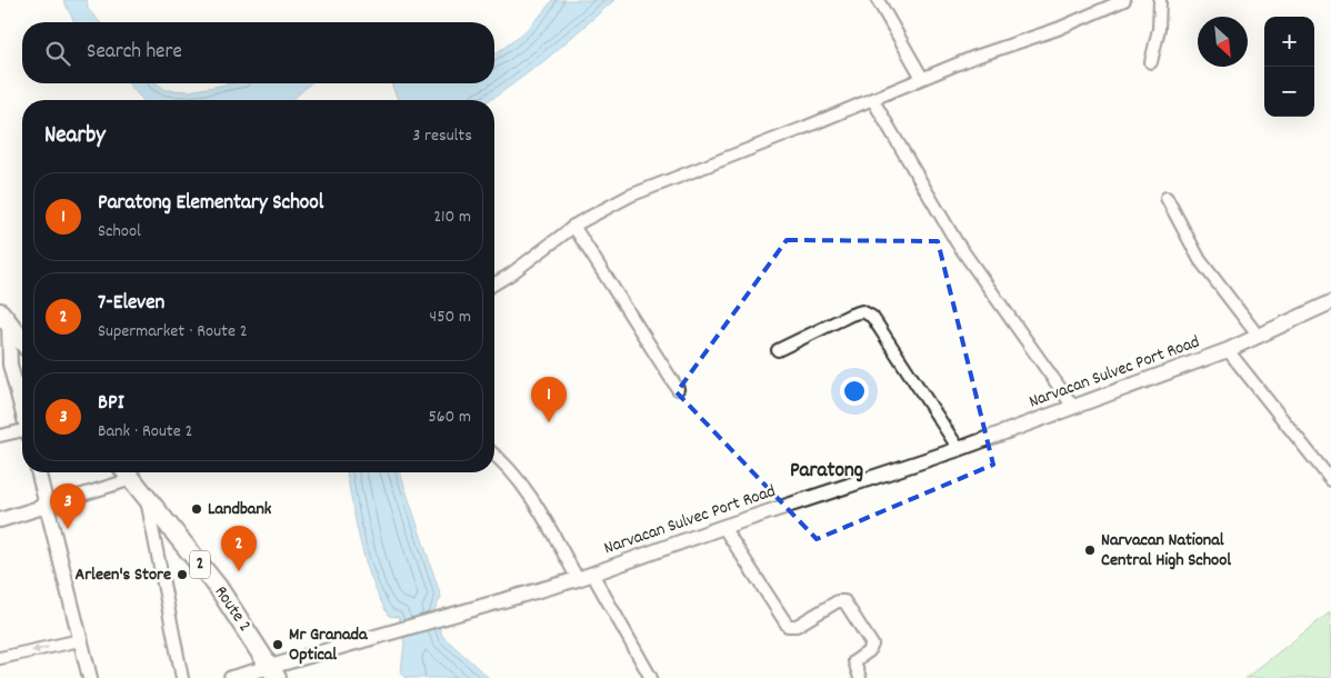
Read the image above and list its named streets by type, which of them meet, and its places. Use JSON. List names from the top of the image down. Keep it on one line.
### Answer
{"streets":{"highway":["2","Route 2"],"street":["Narvacan Sulvec Port Road"]},"crossings":[["Narvacan Sulvec Port Road","Route 2"]],"districts":["Paratong"],"places":["Landbank","Narvacan National Central High School","Arleen's Store","Mr Granada Optical"],"north":"bottom right","page":{"map_buttons":["+","−"],"search":"Search here","heading":["Nearby","3 results"],"list":[{"mark":"1","name":"Paratong Elementary School","note":"School","value":"210 m"},{"mark":"2","name":"7-Eleven","note":"Supermarket · Route 2","value":"450 m"},{"mark":"3","name":"BPI","note":"Bank · Route 2","value":"560 m"}],"pins":["1","3","2"]}}
